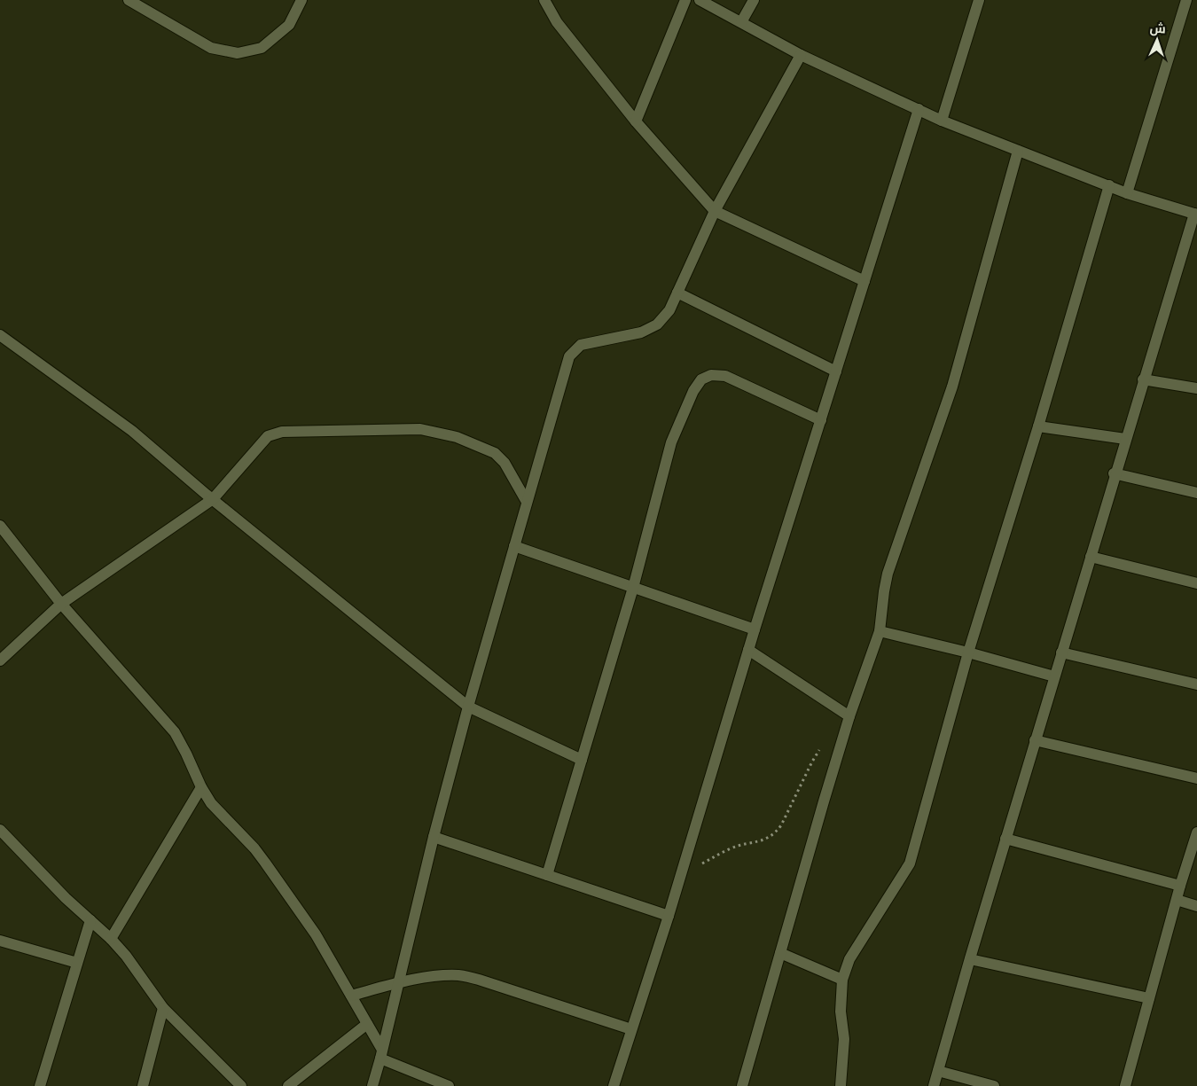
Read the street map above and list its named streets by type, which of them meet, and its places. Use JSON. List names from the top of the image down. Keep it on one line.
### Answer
{"north":"top"}
